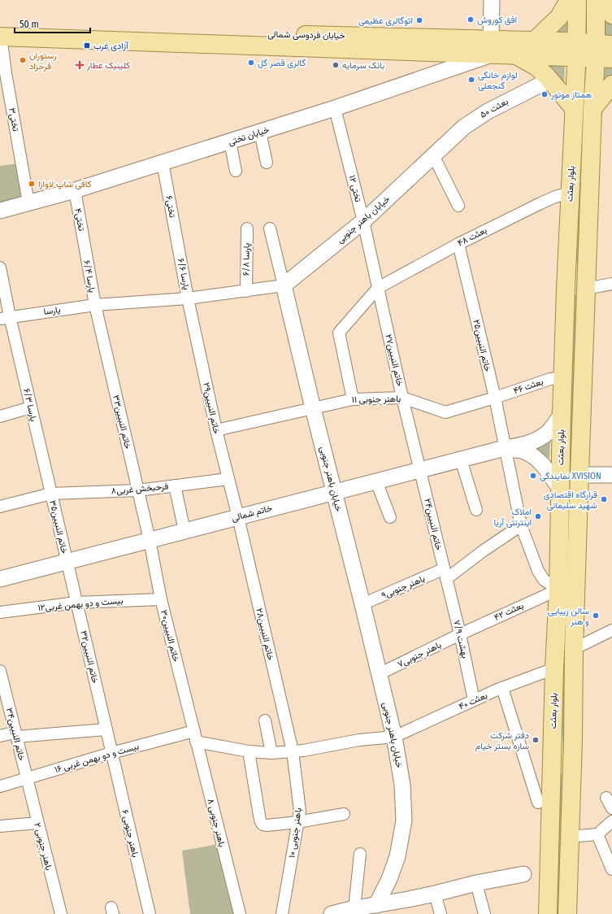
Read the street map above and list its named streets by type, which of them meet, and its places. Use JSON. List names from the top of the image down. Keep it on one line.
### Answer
{"streets":{"main road":["خیابان فردوسی شمالی","بلوار بعثت"],"street":["بعثت ۵۰","تختی۳","خیابان تختی","تختی ۱۲","تختی۶","تختی۴","خیابان باهنر جنوبی","بعثت ۴۸","پارسا ۶/۸","پارسا ۶/۶","پارسا ۶/۴","پارسا","خاتم النبیین۲۵","خاتم النبیین۲۷","بعثت ۴۶","باهنر جنوبی ۱۱","پارسا ۶/۳","خاتم النبیین۲۹","خاتم النبیین۳۳","فرحبخش غربی۸","خاتم شمالی","خاتم النبیین۲۴","خاتم النبیین۳۵","باهنر جنوبی۹","بیست و دو بهمن غربی۱۲","بعثت ۴۲","خاتم النبیین۲۸","خاتم النبیین۳۰","بهشت ۷/۹","باهنر جنوبی۷","خاتم النبیین۳۲","بعثت ۴۰","خاتم النبیین۳۴","بیست و دو بهمن غربی ۱۶","باهنر جنوبی ۸","باهنر جنوبی ۱۰","باهنر جنوبی ۶","باهنر جنوبی ۲"]},"crossings":[["خیابان فردوسی شمالی","تختی۳"],["خیابان فردوسی شمالی","خیابان تختی"],["خیابان فردوسی شمالی","بلوار بعثت"],["بعثت ۵۰","خیابان باهنر جنوبی"],["تختی۳","خیابان تختی"],["خیابان تختی","تختی ۱۲"],["خیابان تختی","تختی۶"],["خیابان تختی","تختی۴"],["بلوار بعثت","بعثت ۴۸"],["بلوار بعثت","خاتم النبیین۲۵"],["بلوار بعثت","بعثت ۴۶"],["بلوار بعثت","خاتم شمالی"],["بلوار بعثت","بعثت ۴۲"],["بلوار بعثت","بعثت ۴۰"],["تختی ۱۲","خیابان باهنر جنوبی"],["تختی ۱۲","بعثت ۴۸"],["تختی ۱۲","خاتم النبیین۲۷"],["تختی۶","پارسا ۶/۶"],["تختی۴","پارسا ۶/۴"],["خیابان باهنر جنوبی","پارسا"],["خیابان باهنر جنوبی","باهنر جنوبی ۱۱"],["خیابان باهنر جنوبی","خاتم شمالی"],["خیابان باهنر جنوبی","باهنر جنوبی۹"],["خیابان باهنر جنوبی","باهنر جنوبی۷"],["خیابان باهنر جنوبی","بعثت ۴۰"],["بعثت ۴۸","خاتم النبیین۲۵"],["بعثت ۴۸","خاتم النبیین۲۷"],["بعثت ۴۸","باهنر جنوبی ۱۱"],["پارسا ۶/۸","پارسا"],["پارسا ۶/۶","پارسا"],["پارسا ۶/۶","خاتم النبیین۲۹"],["پارسا ۶/۴","پارسا"],["پارسا ۶/۴","خاتم النبیین۳۳"],["پارسا","پارسا ۶/۳"],["پارسا","خاتم النبیین۲۹"],["پارسا","خاتم النبیین۳۳"],["خاتم النبیین۲۵","بعثت ۴۶"],["خاتم النبیین۲۵","باهنر جنوبی ۱۱"],["خاتم النبیین۲۵","خاتم شمالی"],["خاتم النبیین۲۵","باهنر جنوبی۹"],["خاتم النبیین۲۵","بعثت ۴۲"],["خاتم النبیین۲۷","باهنر جنوبی ۱۱"],["خاتم النبیین۲۷","خاتم شمالی"],["خاتم النبیین۲۷","خاتم النبیین۲۴"],["بعثت ۴۶","باهنر جنوبی ۱۱"],["باهنر جنوبی ۱۱","خاتم النبیین۲۹"],["پارسا ۶/۳","فرحبخش غربی۸"],["پارسا ۶/۳","خاتم النبیین۳۵"],["خاتم النبیین۲۹","فرحبخش غربی۸"],["خاتم النبیین۲۹","خاتم شمالی"],["خاتم النبیین۲۹","خاتم النبیین۲۸"],["خاتم النبیین۳۳","فرحبخش غربی۸"],["خاتم النبیین۳۳","خاتم شمالی"],["خاتم النبیین۳۳","خاتم النبیین۳۰"],["فرحبخش غربی۸","خاتم النبیین۳۵"],["خاتم شمالی","خاتم النبیین۲۴"],["خاتم شمالی","خاتم النبیین۳۵"],["خاتم شمالی","خاتم النبیین۲۸"],["خاتم شمالی","خاتم النبیین۳۰"],["خاتم شمالی","خاتم النبیین۳۲"],["خاتم النبیین۲۴","باهنر جنوبی۹"],["خاتم النبیین۲۴","بهشت ۷/۹"],["خاتم النبیین۳۵","خاتم النبیین۳۲"],["باهنر جنوبی۹","بهشت ۷/۹"],["بیست و دو بهمن غربی۱۲","خاتم النبیین۳۰"],["بیست و دو بهمن غربی۱۲","خاتم النبیین۳۲"],["بعثت ۴۲","بهشت ۷/۹"],["بعثت ۴۲","باهنر جنوبی۷"],["خاتم النبیین۲۸","بعثت ۴۰"],["خاتم النبیین۲۸","باهنر جنوبی ۱۰"],["خاتم النبیین۳۰","بعثت ۴۰"],["خاتم النبیین۳۰","بیست و دو بهمن غربی ۱۶"],["خاتم النبیین۳۰","باهنر جنوبی ۸"],["بهشت ۷/۹","باهنر جنوبی۷"],["بهشت ۷/۹","بعثت ۴۰"],["خاتم النبیین۳۲","بیست و دو بهمن غربی ۱۶"],["خاتم النبیین۳۲","باهنر جنوبی ۶"],["بعثت ۴۰","بیست و دو بهمن غربی ۱۶"],["بعثت ۴۰","باهنر جنوبی ۸"],["بعثت ۴۰","باهنر جنوبی ۱۰"],["خاتم النبیین۳۴","بیست و دو بهمن غربی ۱۶"],["خاتم النبیین۳۴","باهنر جنوبی ۲"],["بیست و دو بهمن غربی ۱۶","باهنر جنوبی ۸"],["بیست و دو بهمن غربی ۱۶","باهنر جنوبی ۶"],["بیست و دو بهمن غربی ۱۶","باهنر جنوبی ۲"]],"places":{"other":["افق کوروش","اتوگالری عظیمی","رستوران فرحزاد","گالری قصر گل","بانک سرمایه","لوازم خانگی گنجعلی","همتاز موتور","كافى شاپ لاوازا","نمایندگی XVISION","قرارگاه اقتصادی شهید سلیمانی","املاک اینترنتی آریا","سالن زیبایی و هنر","دفتر شرکت سازه بستر خیام"],"transit":["آزادی غرب"],"health":["کلینیک عطار"]},"scale_bar":"50 m"}
